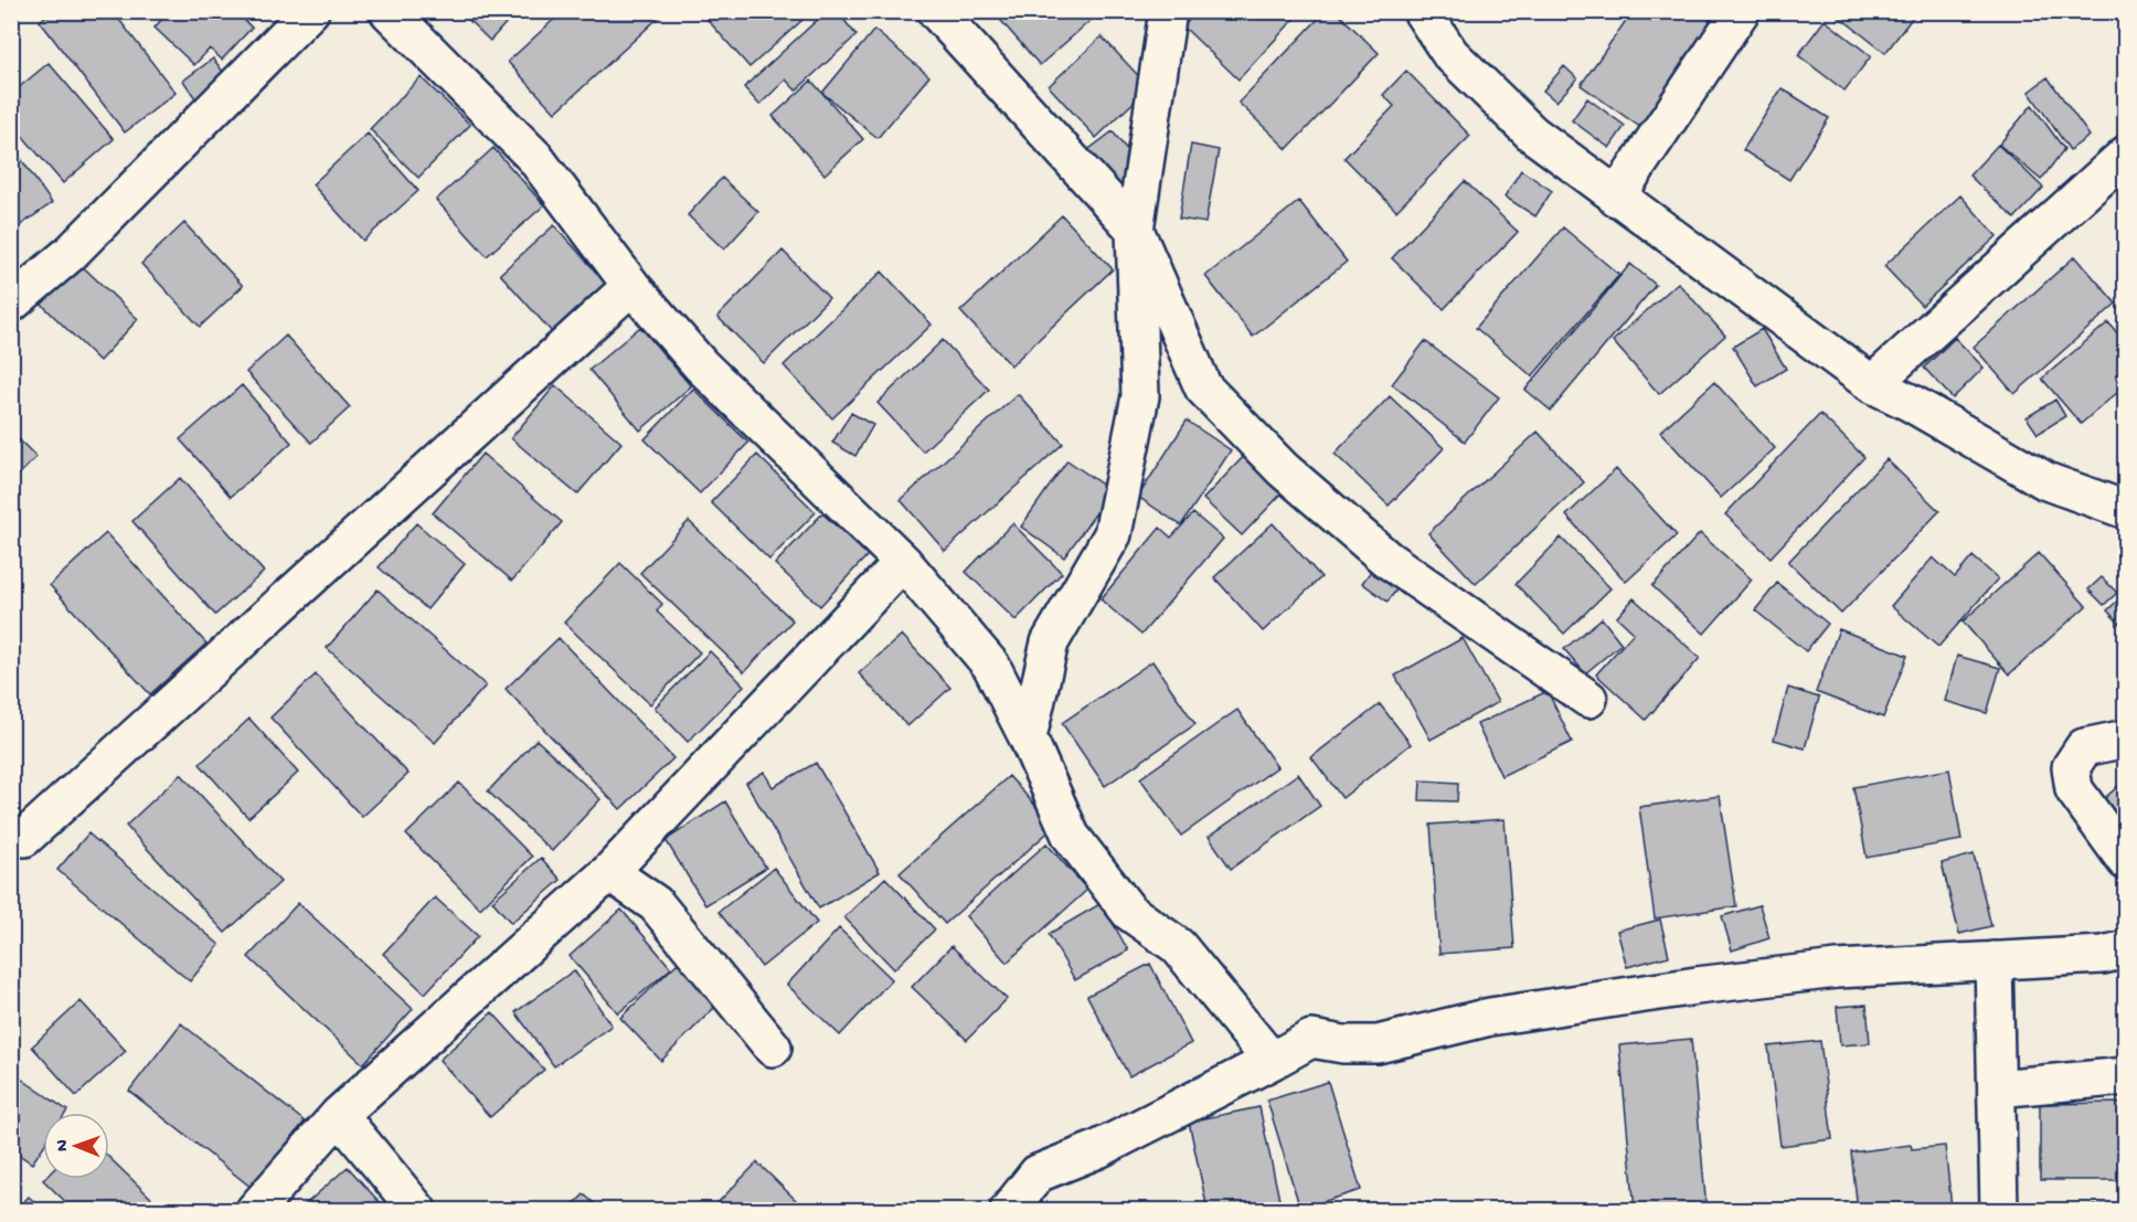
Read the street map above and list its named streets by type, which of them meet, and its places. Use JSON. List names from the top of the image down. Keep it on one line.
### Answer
{"north":"left"}
